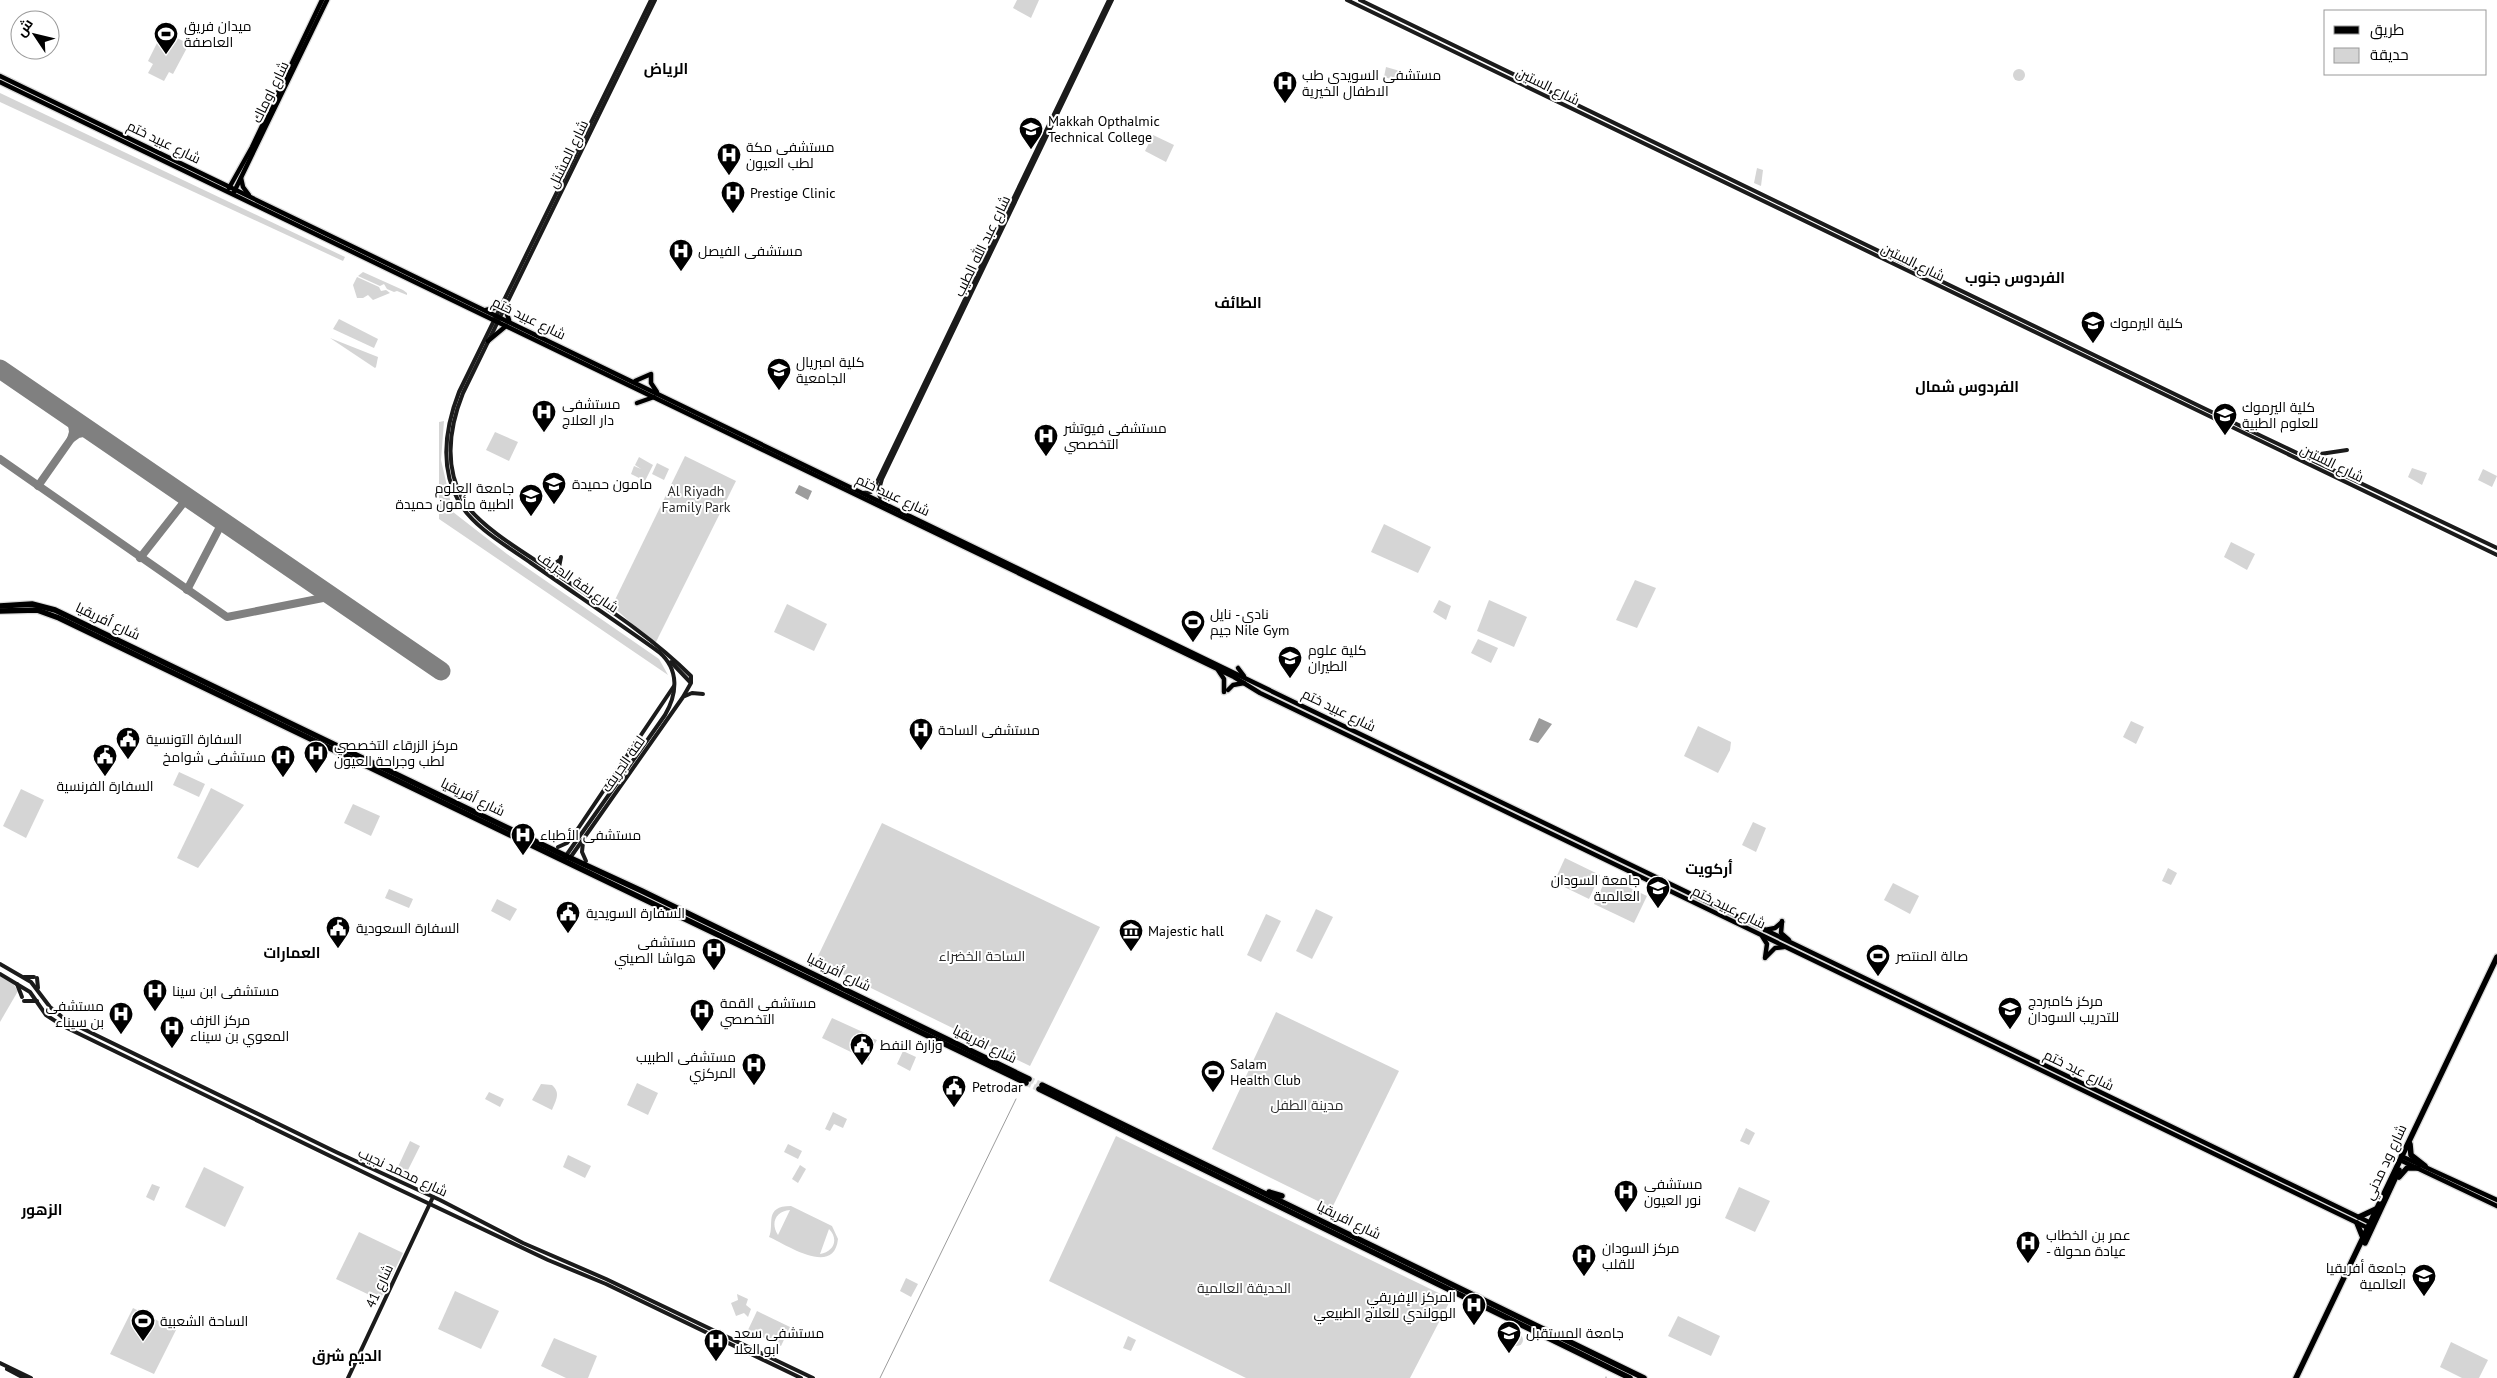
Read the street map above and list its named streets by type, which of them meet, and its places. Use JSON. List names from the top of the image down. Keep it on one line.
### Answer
{"streets":{"highway":["شارع أفريقيا","شارع افريقيا","شارع ود مدني"],"main road":["شارع الستين","شارع اوماك","شارع عبيد ختم","شارع المشتل","شارع عبد الله الطيب","شارع لفة الجريف","لفة الجريف","شارع عبد ختم","شارع محمد نجيب","شارع 41"]},"crossings":[["شارع اوماك","شارع عبيد ختم"],["شارع عبيد ختم","شارع المشتل"],["شارع عبيد ختم","شارع عبد الله الطيب"],["شارع عبيد ختم","شارع لفة الجريف"],["شارع عبيد ختم","شارع عبد ختم"],["شارع المشتل","شارع لفة الجريف"],["شارع لفة الجريف","لفة الجريف"],["شارع أفريقيا","لفة الجريف"],["شارع أفريقيا","شارع افريقيا"],["شارع عبد ختم","شارع ود مدني"],["شارع محمد نجيب","شارع 41"]],"districts":["الرياض","الفردوس جنوب","الطائف","الفردوس شمال","أركويت","العمارات","الزهور","الديم شرق"],"parks":["Al Riyadh Family Park","الساحة الخضراء","مدينة الطفل","الحديقة العالمية"],"places":{"sports":["ميدان فريق العاصفة","نادي - نايل جيم Nile Gym","صالة المنتصر","Salam Health Club","الساحة الشعبية"],"hospital":["مستشفى السويدي طب الاطفال الخيرية","مستشفى مكة لطب العيون","Prestige Clinic","مستشفى الفيصل","مستشفى دار العلاج","مستشفى فيوتشر التخصصي","مستشفى الساحة","مركز الزرقاء التخصصي لطب وجراحة العيون","مستشفى شوامخ","مستشفی الأطباء","مستشفى هواشا الصيني","مستشفى ابن سينا","مستشفى القمة التخصصي","مستشفى بن سيناء","مركز النزف المعوي بن سيناء","مستشفى الطبيب المركزي","مستشفى نور العيون","عمر بن الخطاب - عيادة محولة","مركز السودان للقلب","المركز الإفريقي الهولندي للعلاج الطبيعي","مستشفى سعد ابو العلا"],"school or university":["Makkah Opthalmic Technical College","كلية اليرموك","كلية امبريال الجامعية","كلية اليرموك للعلوم الطبية","مامون حميدة","جامعة العلوم الطبية مأمون حميدة","كلية علوم الطيران","جامعة السودان العالمية","مركز كامبردج للتدريب السودان","جامعة أفريقيا العالمية","جامعة المستقبل"],"public building":["السفارة التونسية","السفارة الفرنسية","السفارة السويدية","السفارة السعودية","وزارة النفط","Petrodar"],"museum":["Majestic hall"]},"legend":["طريق","حديقة"],"north":"top left"}
